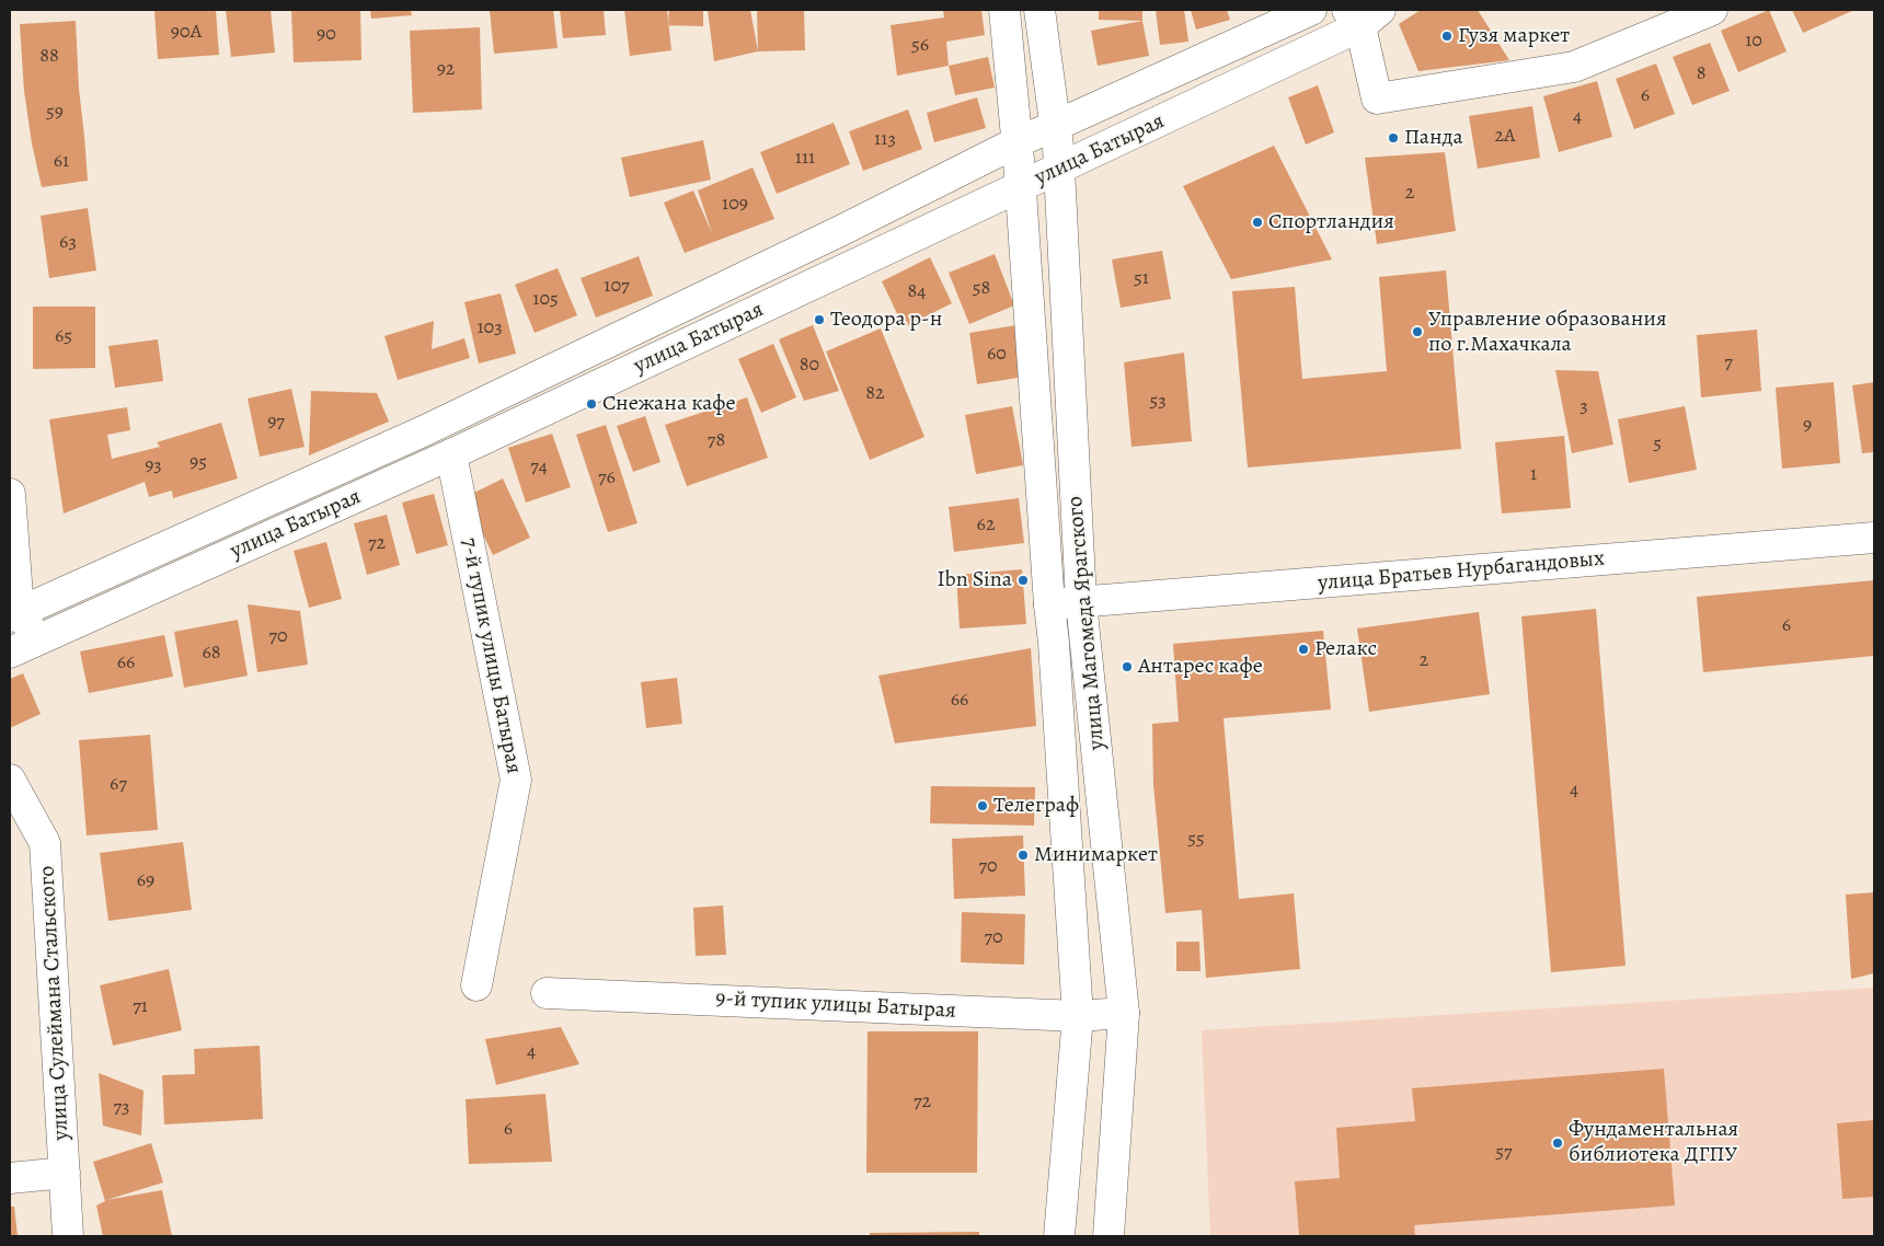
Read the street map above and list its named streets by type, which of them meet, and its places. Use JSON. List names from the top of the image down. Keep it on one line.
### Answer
{"streets":{"main road":["улица Батырая","улица Братьев Нурбагандовых","улица Магомеда Ярагского","7-й тупик улицы Батырая","улица Сулеймана Стальского","9-й тупик улицы Батырая"]},"crossings":[["улица Батырая","улица Магомеда Ярагского"],["улица Батырая","7-й тупик улицы Батырая"],["улица Братьев Нурбагандовых","улица Магомеда Ярагского"],["улица Магомеда Ярагского","9-й тупик улицы Батырая"]],"places":["Гузя маркет","Панда","Спортландия","Теодора р-н","Управление образования по г.Махачкала","Снежана кафе","Ibn Sina","Релакс","Антарес кафе","Телеграф","Минимаркет","Фундаментальная библиотека ДГПУ"],"house_numbers":["90А","90","10","56","88","92","8","6","59","4","2А","113","111","61","2","109","63","51","107","58","84","105","103","65","60","7","80","82","53","3","97","9","78","5","95","93","74","1","76","62","72","6","70","68","2","66","66","67","4","55","70","69","70","71","4","72","73","6","57"]}
